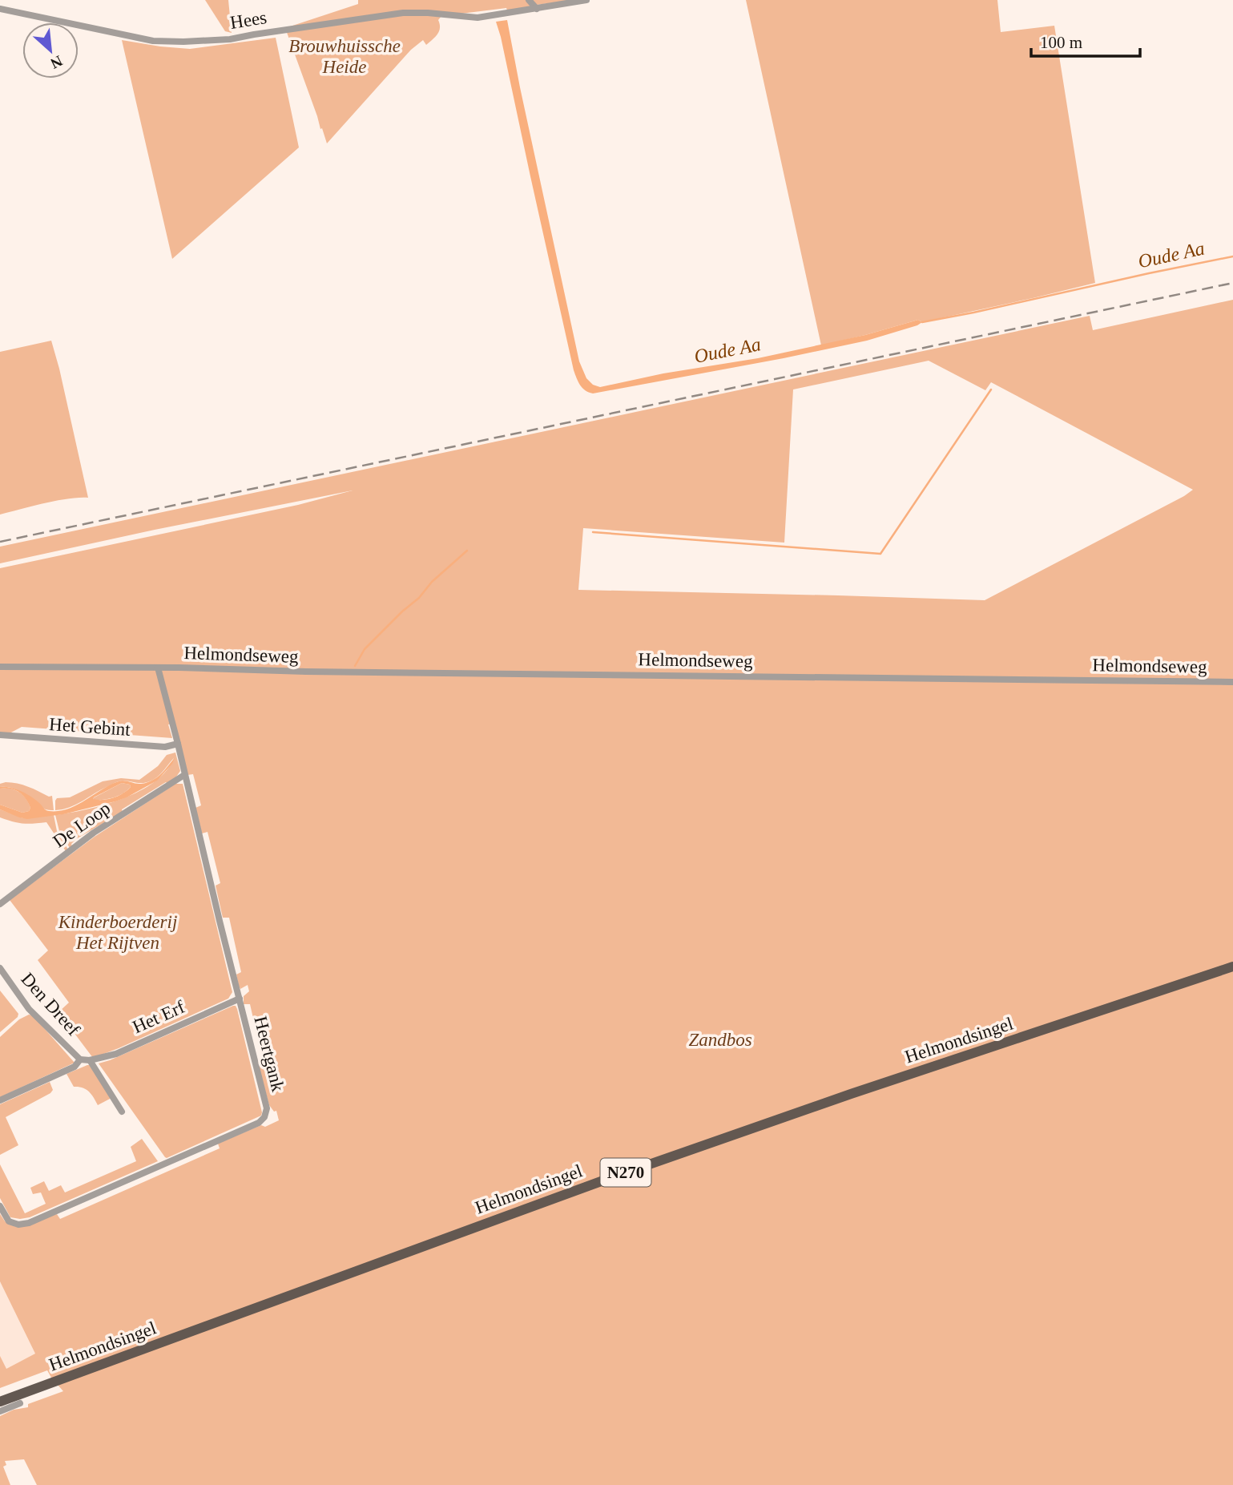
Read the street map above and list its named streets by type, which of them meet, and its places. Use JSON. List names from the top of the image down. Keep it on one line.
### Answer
{"streets":{"main road":["Helmondsingel","N270"],"street":["Hees","Helmondseweg","Het Gebint","De Loop","Den Dreef","Het Erf","Heertgank"]},"crossings":[["Helmondseweg","Het Gebint"],["Helmondseweg","De Loop"],["Helmondseweg","Heertgank"],["De Loop","Heertgank"],["Den Dreef","Het Erf"],["Het Erf","Heertgank"]],"water":["Oude Aa"],"parks":["Brouwhuissche Heide","Kinderboerderij Het Rijtven","Zandbos"],"scale_bar":"100 m","north":"bottom right"}
